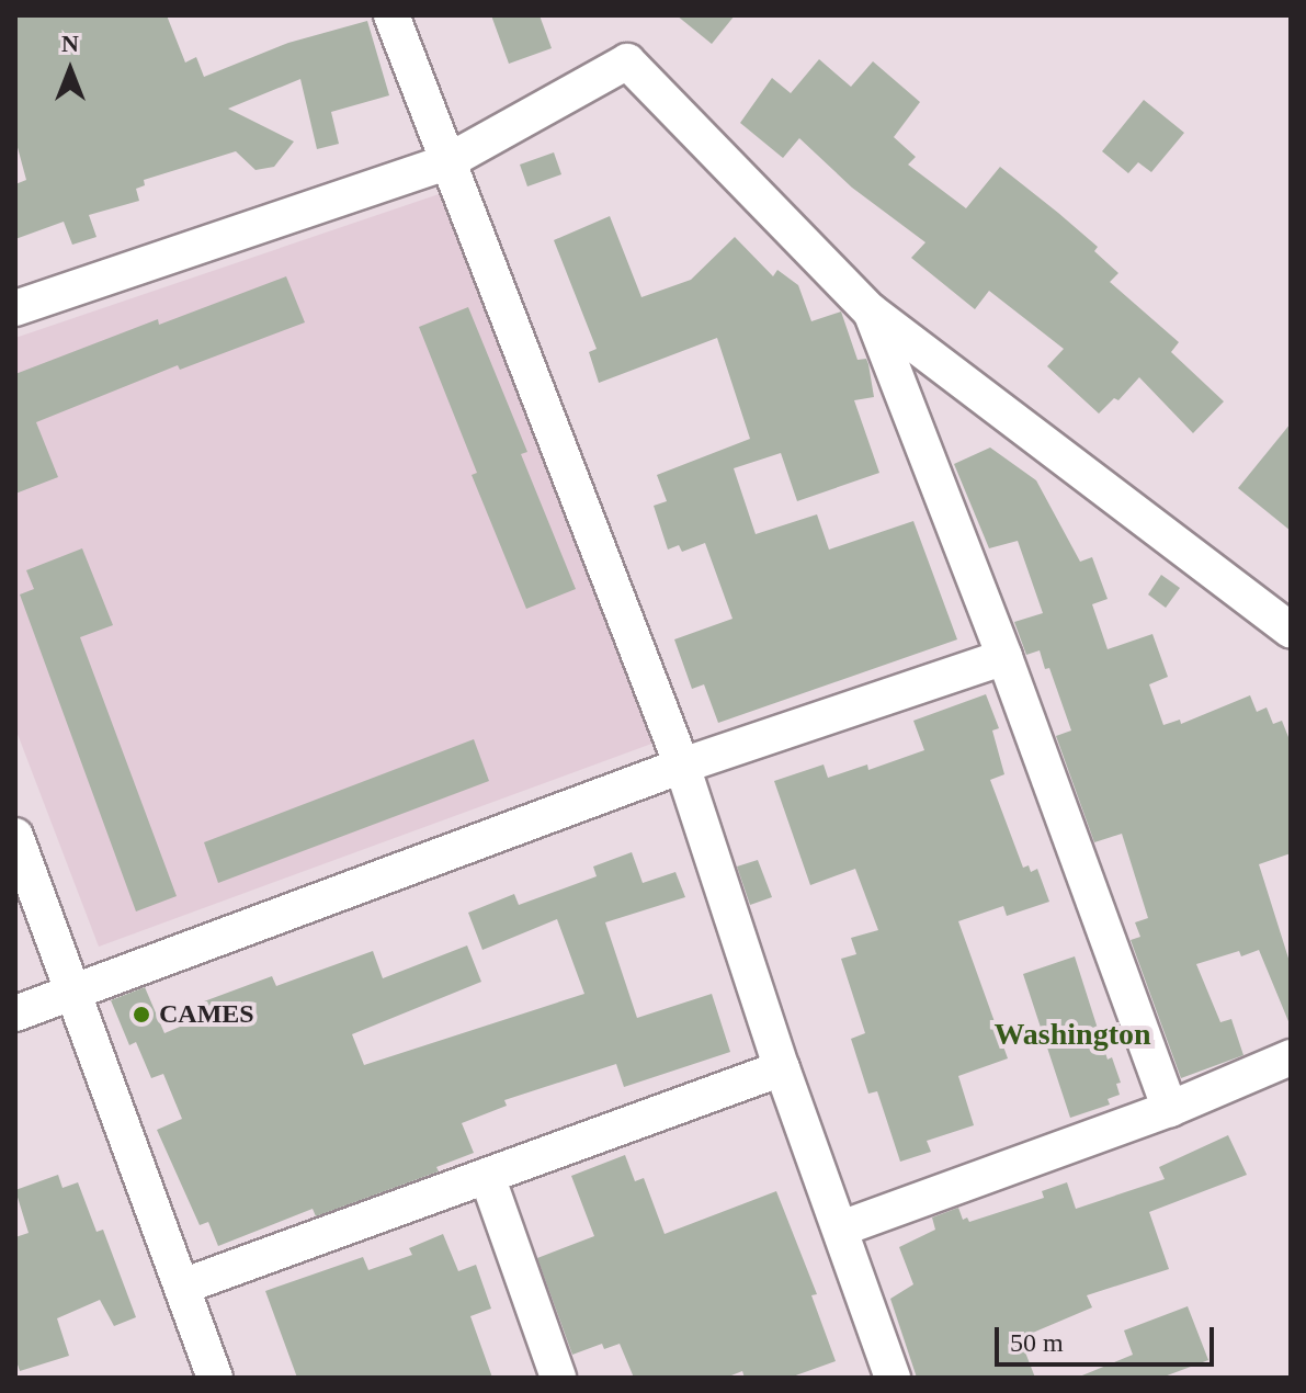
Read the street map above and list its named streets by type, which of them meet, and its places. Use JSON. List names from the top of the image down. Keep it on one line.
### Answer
{"districts":["Washington"],"places":["CAMES"],"scale_bar":"50 m","north":"top"}
